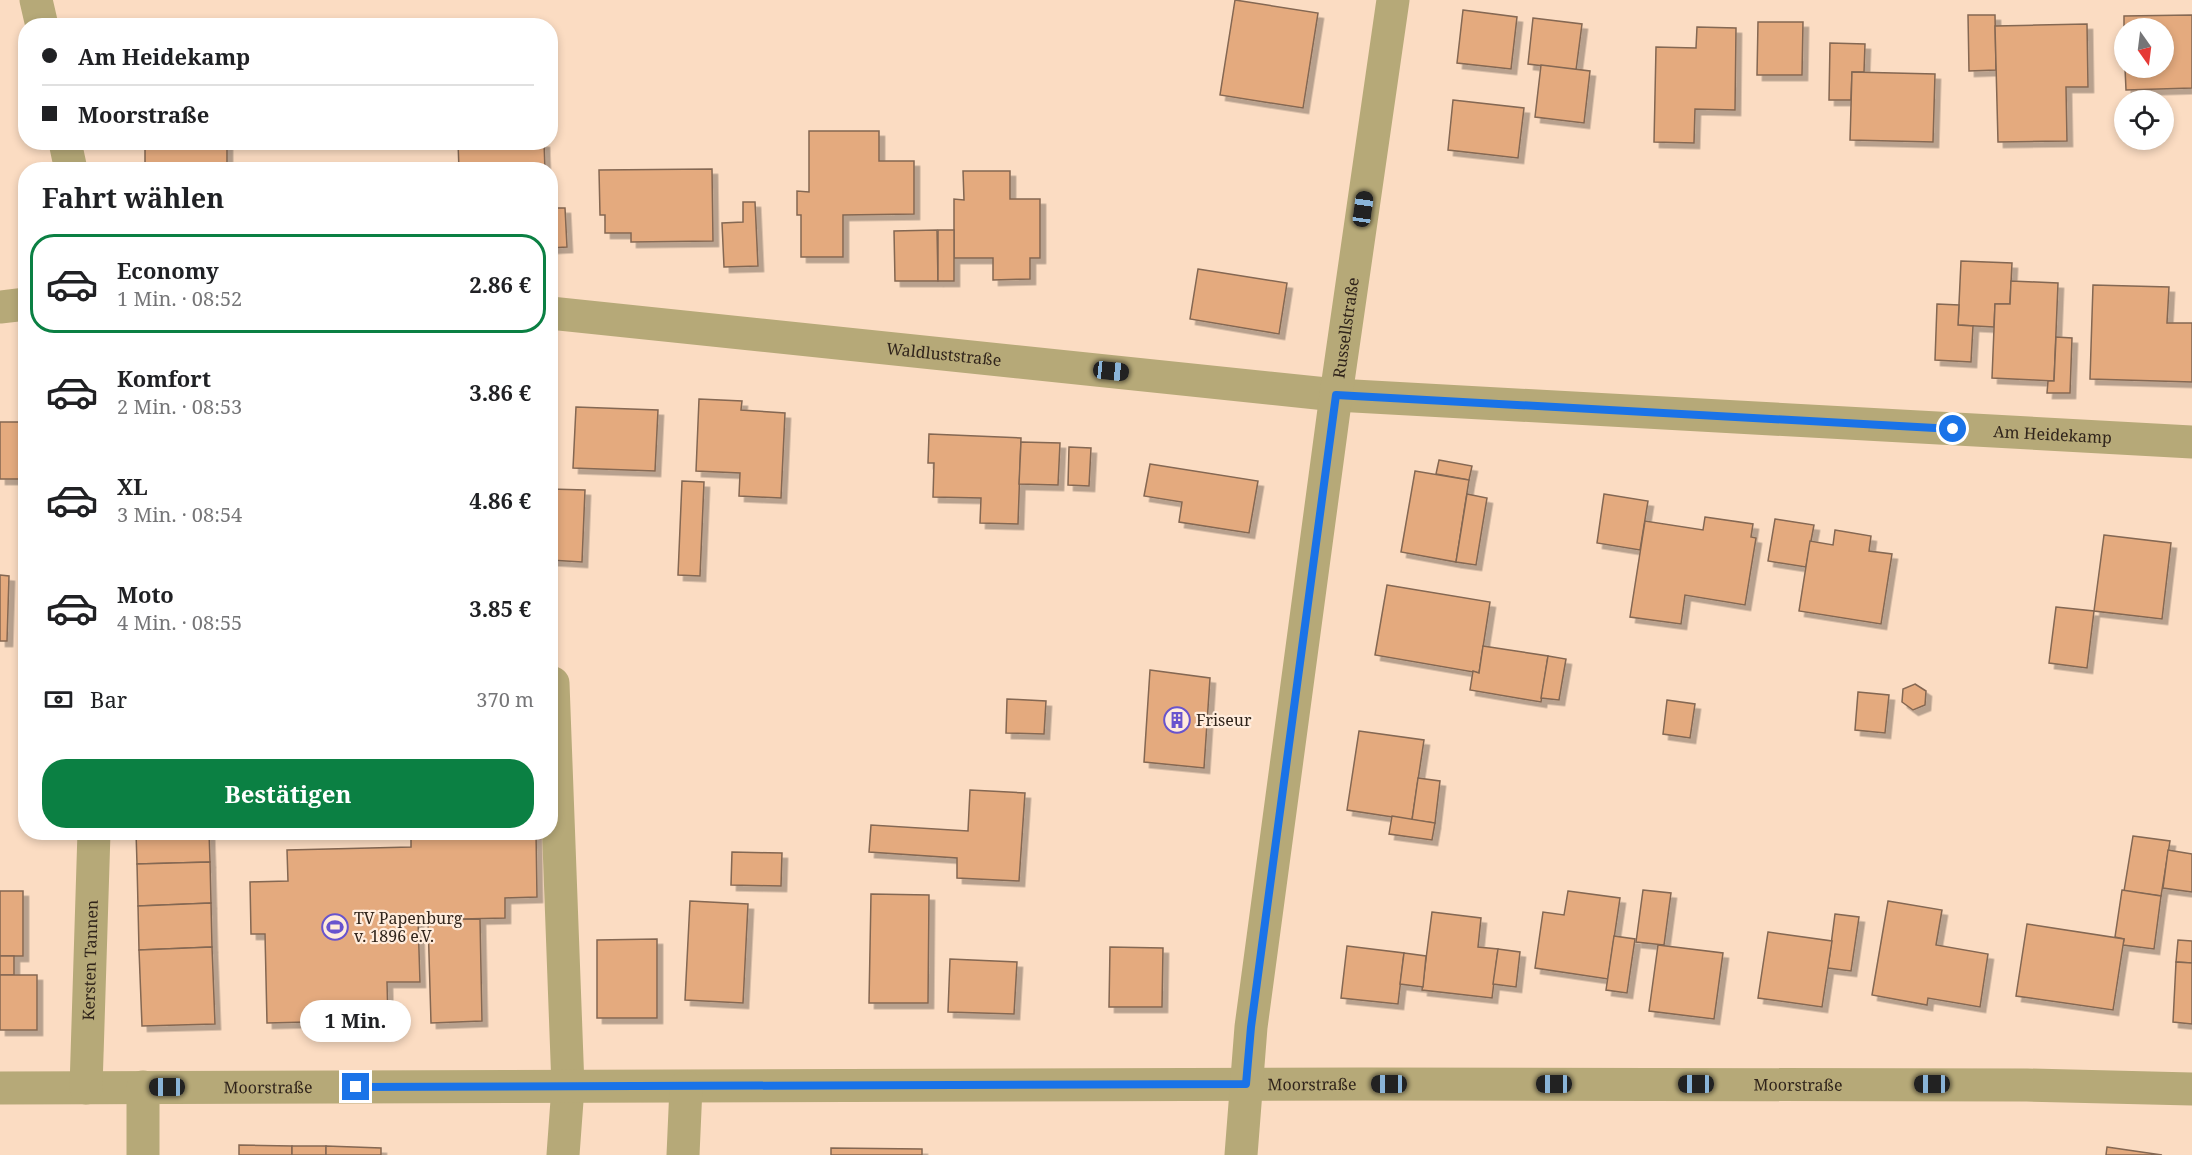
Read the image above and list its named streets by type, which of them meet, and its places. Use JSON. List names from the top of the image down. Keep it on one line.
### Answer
{"streets":{"street":["Russellstraße","Waldluststraße","Am Heidekamp","Kersten Tannen","Moorstraße"]},"crossings":[["Russellstraße","Waldluststraße"],["Russellstraße","Am Heidekamp"],["Russellstraße","Moorstraße"],["Waldluststraße","Am Heidekamp"],["Kersten Tannen","Moorstraße"]],"places":{"building":["Friseur"],"sports":["TV Papenburg v. 1896 e.V."]},"north":"bottom","page":{"banner":["Am Heidekamp","Moorstraße"],"heading":"Fahrt wählen","list":[{"name":"Economy","note":"1 Min. · 08:52","value":"2.86 €"},{"name":"Komfort","note":"2 Min. · 08:53","value":"3.86 €"},{"name":"XL","note":"3 Min. · 08:54","value":"4.86 €"},{"name":"Moto","note":"4 Min. · 08:55","value":"3.85 €"}],"pay":["Bar","370 m"],"buttons":"Bestätigen","bubble":"1 Min."}}
